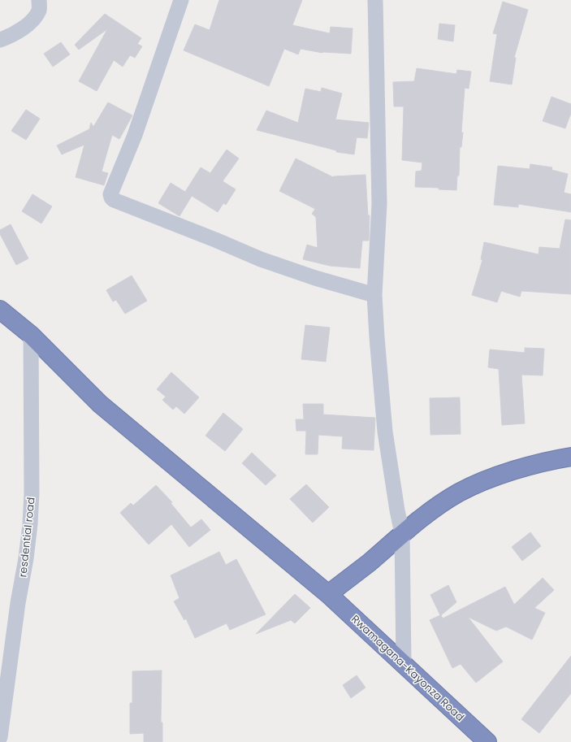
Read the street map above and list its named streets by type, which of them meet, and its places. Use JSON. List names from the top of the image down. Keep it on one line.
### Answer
{"streets":{"highway":["Rwamagana-Kayonza Road"],"street":["resdential road"]},"crossings":[["resdential road","Rwamagana-Kayonza Road"]]}
